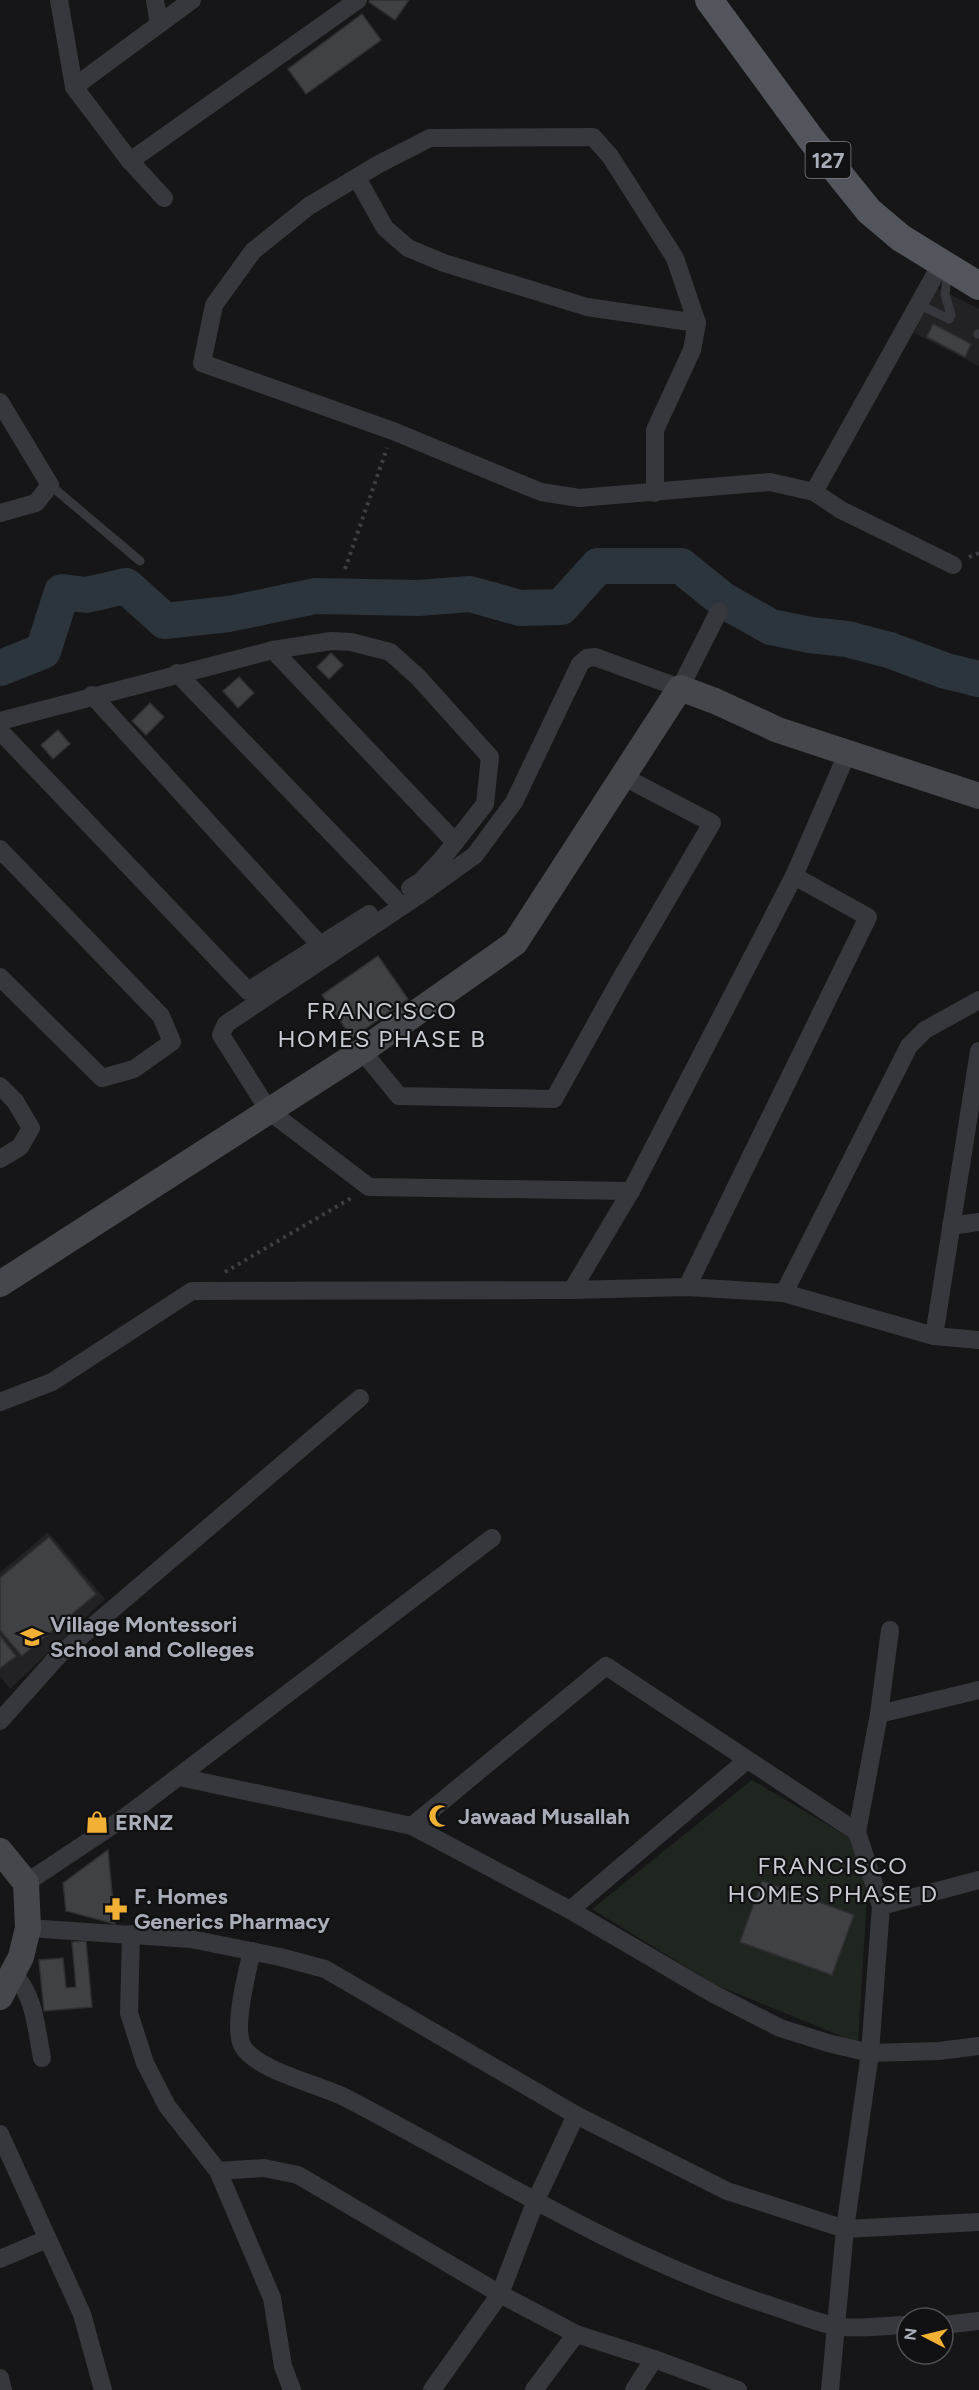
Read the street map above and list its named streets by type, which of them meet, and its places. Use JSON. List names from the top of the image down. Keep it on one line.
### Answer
{"streets":{"main road":["127"]},"districts":["FRANCISCO HOMES PHASE B","FRANCISCO HOMES PHASE D"],"places":{"school or university":["Village Montessori School and Colleges"],"mosque":["Jawaad Musallah"],"shop":["ERNZ"],"pharmacy":["F. Homes Generics Pharmacy"]},"north":"left"}
